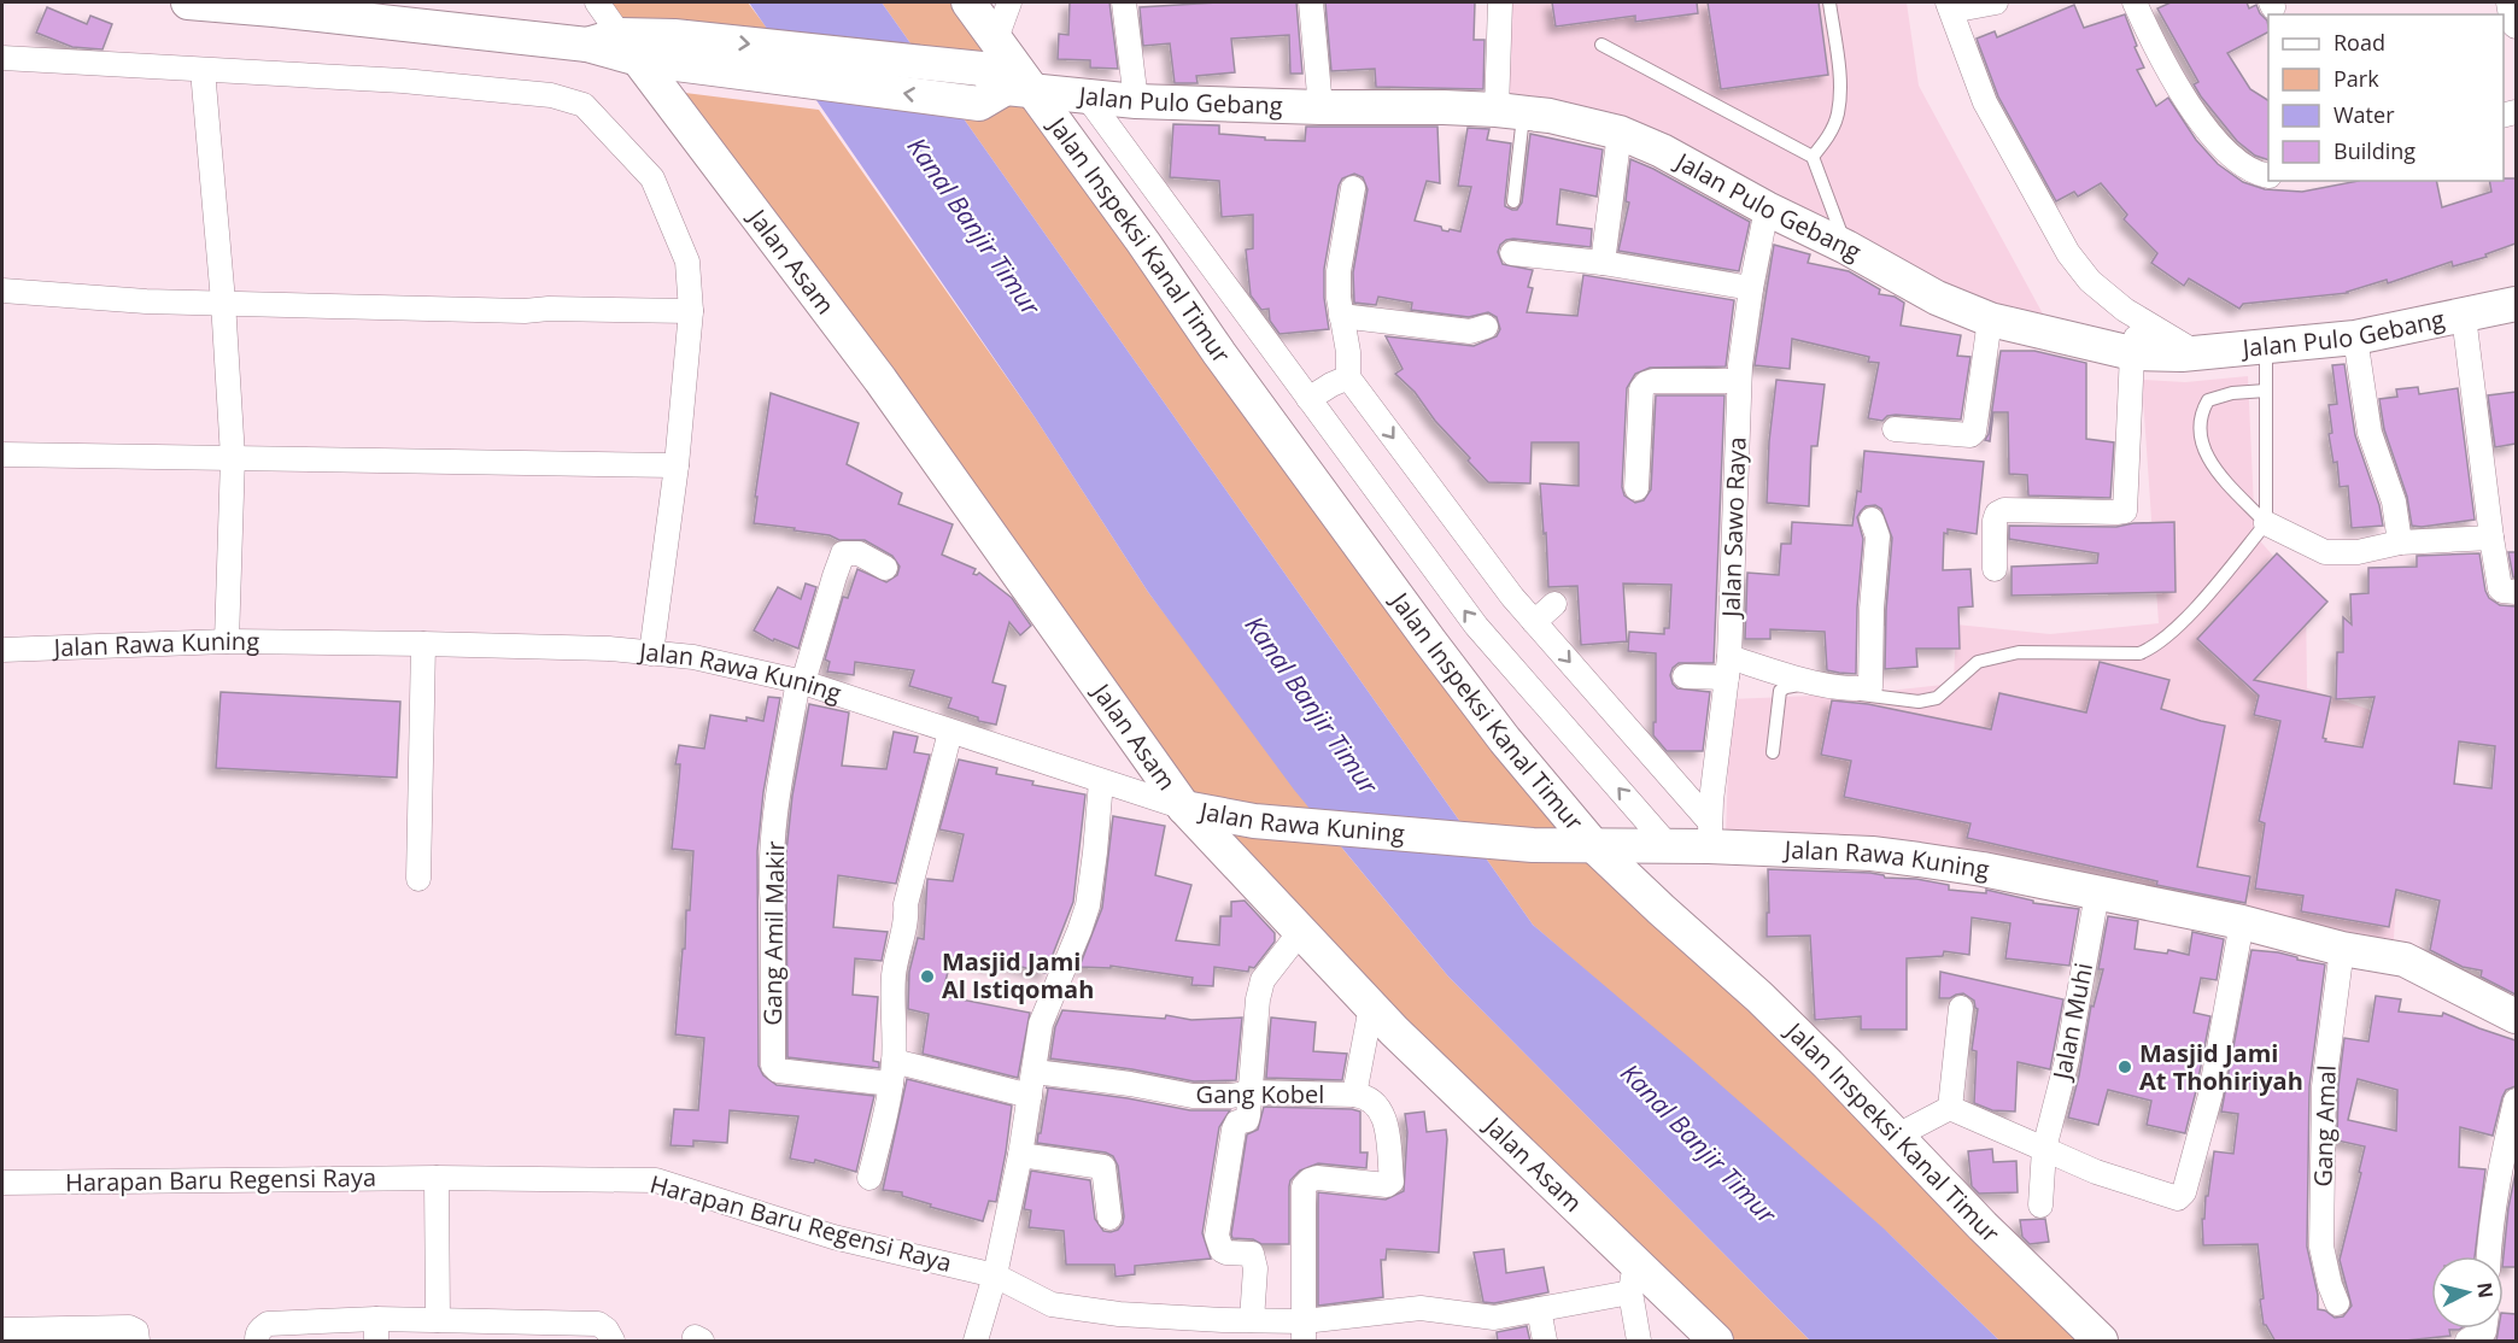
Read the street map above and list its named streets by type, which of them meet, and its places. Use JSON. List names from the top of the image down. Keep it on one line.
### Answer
{"streets":{"street":["Jalan Pulo Gebang","Jalan Inspeksi Kanal Timur","Jalan Asam","Jalan Sawo Raya","Jalan Rawa Kuning","Gang Amil Makir","Jalan Muhi","Gang Kobel","Gang Amal","Harapan Baru Regensi Raya"]},"crossings":[["Jalan Pulo Gebang","Jalan Inspeksi Kanal Timur"],["Jalan Pulo Gebang","Jalan Asam"],["Jalan Pulo Gebang","Jalan Sawo Raya"],["Jalan Inspeksi Kanal Timur","Jalan Rawa Kuning"],["Jalan Asam","Jalan Rawa Kuning"],["Jalan Asam","Gang Kobel"],["Jalan Asam","Harapan Baru Regensi Raya"],["Jalan Sawo Raya","Jalan Rawa Kuning"],["Jalan Rawa Kuning","Gang Amil Makir"],["Jalan Rawa Kuning","Jalan Muhi"],["Jalan Rawa Kuning","Gang Amal"]],"water":["Kanal Banjir Timur"],"places":["Masjid Jami Al Istiqomah","Masjid Jami At Thohiriyah"],"legend":["Road","Park","Water","Building"],"north":"right"}
